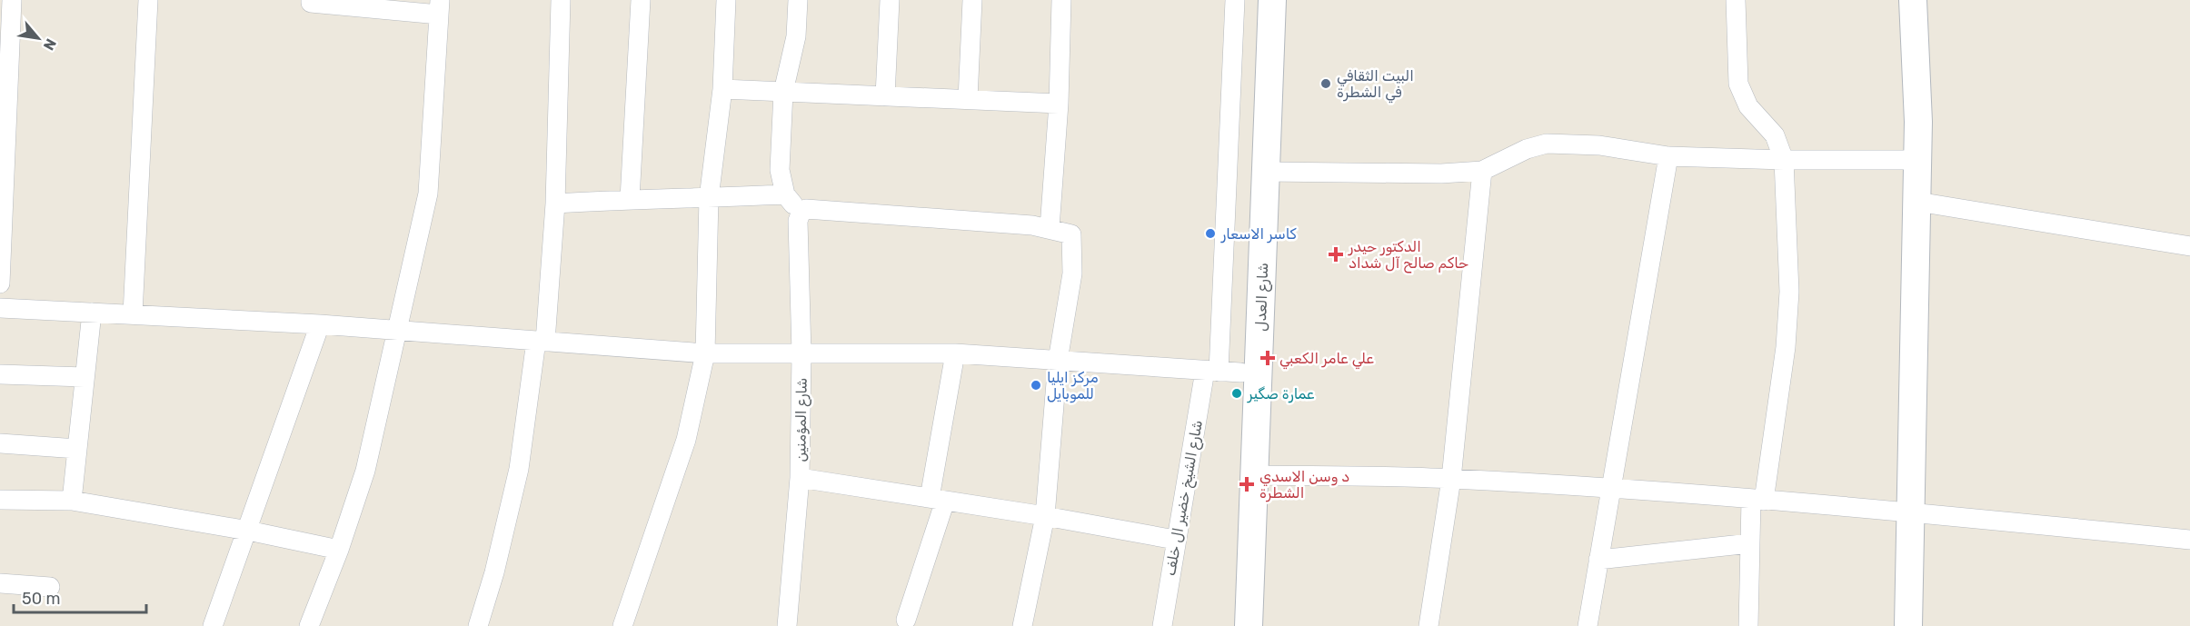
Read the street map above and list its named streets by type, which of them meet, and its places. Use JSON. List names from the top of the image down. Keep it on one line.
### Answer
{"streets":{"street":["شارع العدل","شارع المؤمنين","شارع الشيخ خضير ال خلف"]},"crossings":[["شارع العدل","شارع الشيخ خضير ال خلف"]],"places":{"other":["البيت الثقافي في الشطرة","كاسر الاسعار","مركز ايليا للموبايل","عمارة صگير"],"health":["الدكتور حيدر حاكم صالح آل شداد","علي عامر الكعبي","د وسن الاسدي الشطرة"]},"scale_bar":"50 m","north":"bottom right"}
